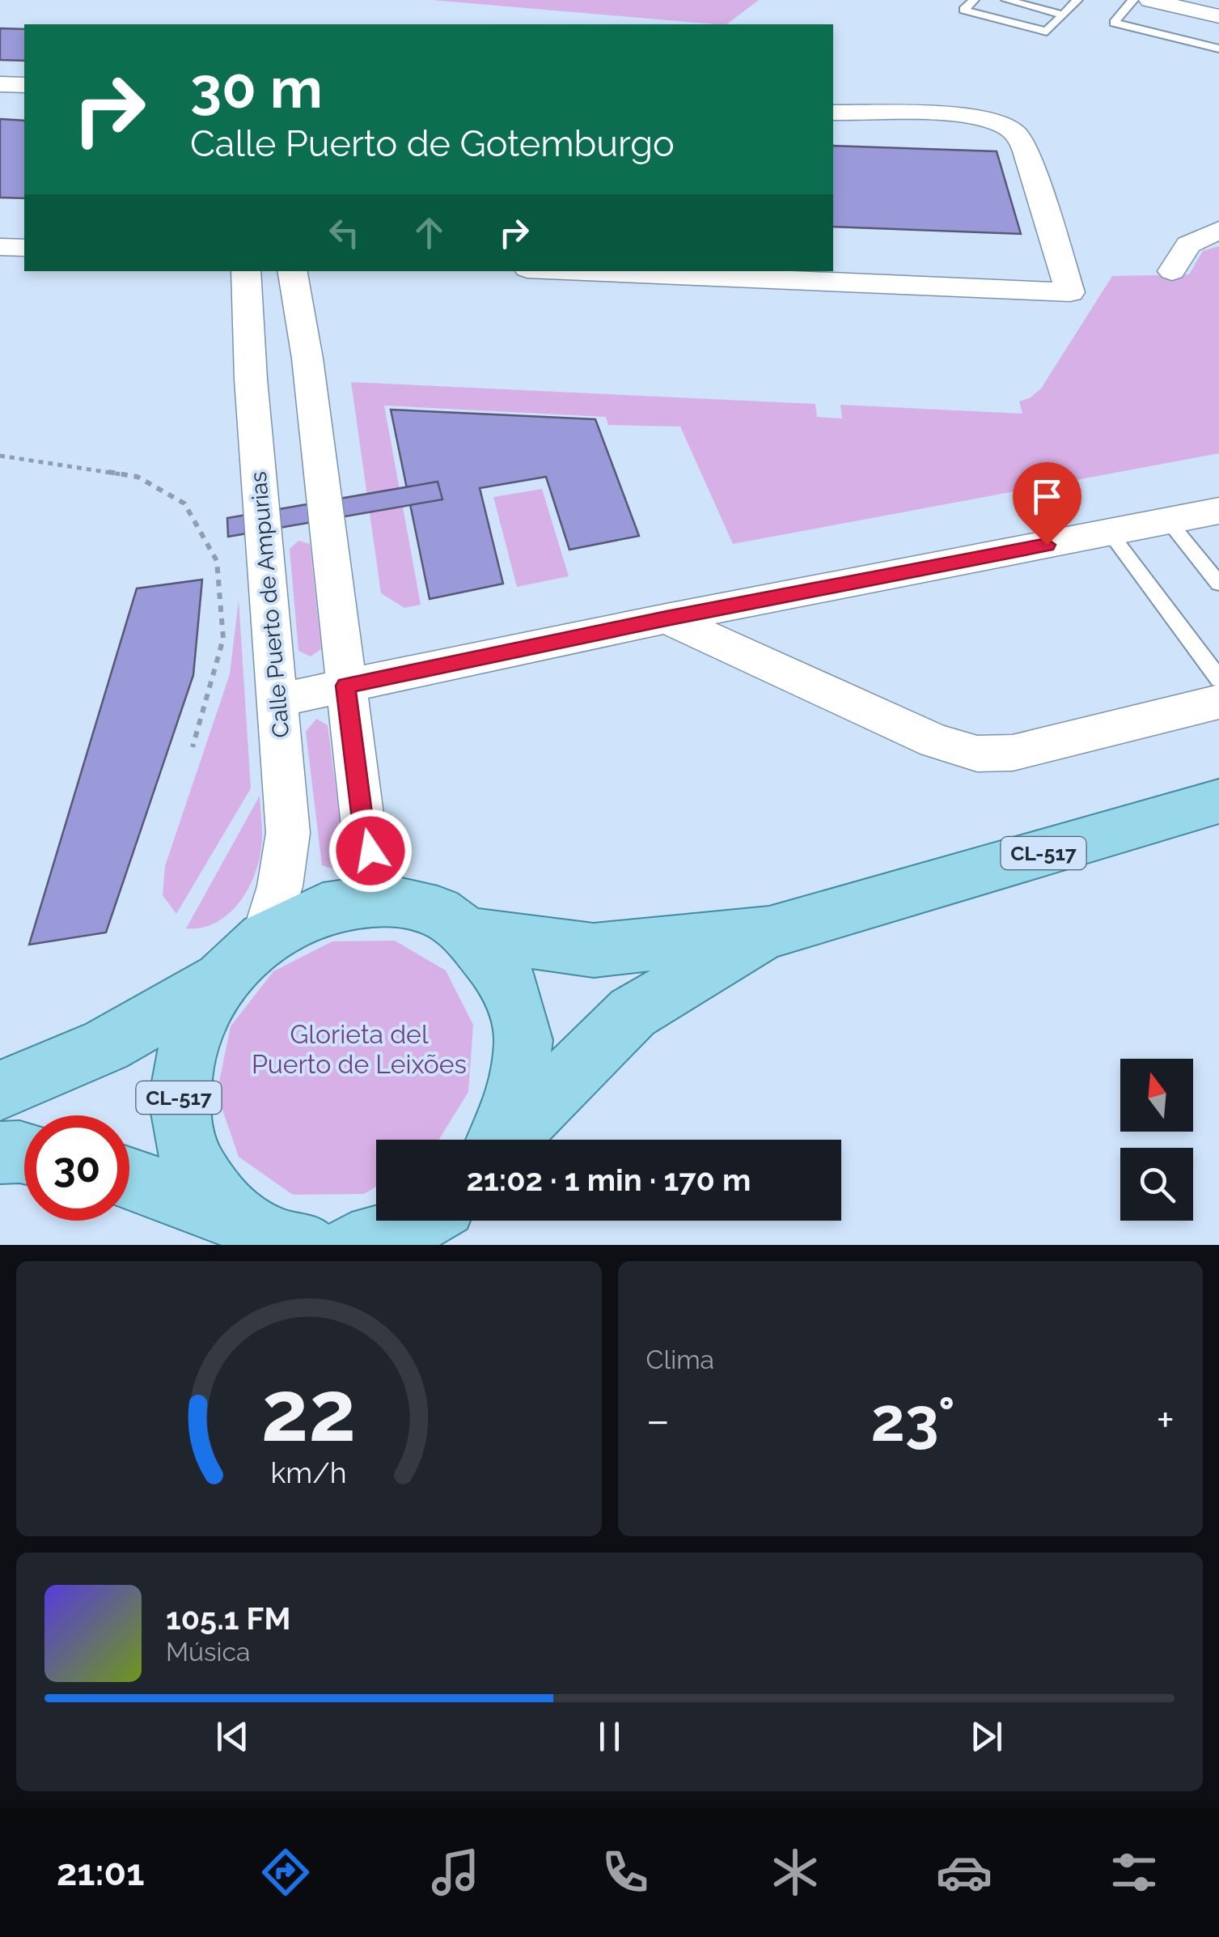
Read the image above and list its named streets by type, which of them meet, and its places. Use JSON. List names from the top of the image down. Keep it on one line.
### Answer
{"streets":{"main road":["CL-517"],"street":["Calle Puerto de Ampurias"]},"crossings":[["Calle Puerto de Ampurias","CL-517"]],"parks":["Glorieta del Puerto de Leixões"],"north":"top","page":{"turn":["30 m","Calle Puerto de Gotemburgo"],"limit":"30","trip":"21:02 · 1 min · 170 m","tile":"Clima","heat":["−","23°","+"],"song":["105.1 FM","Música"],"tabs":"21:01","gauge":["22","km/h"]}}
